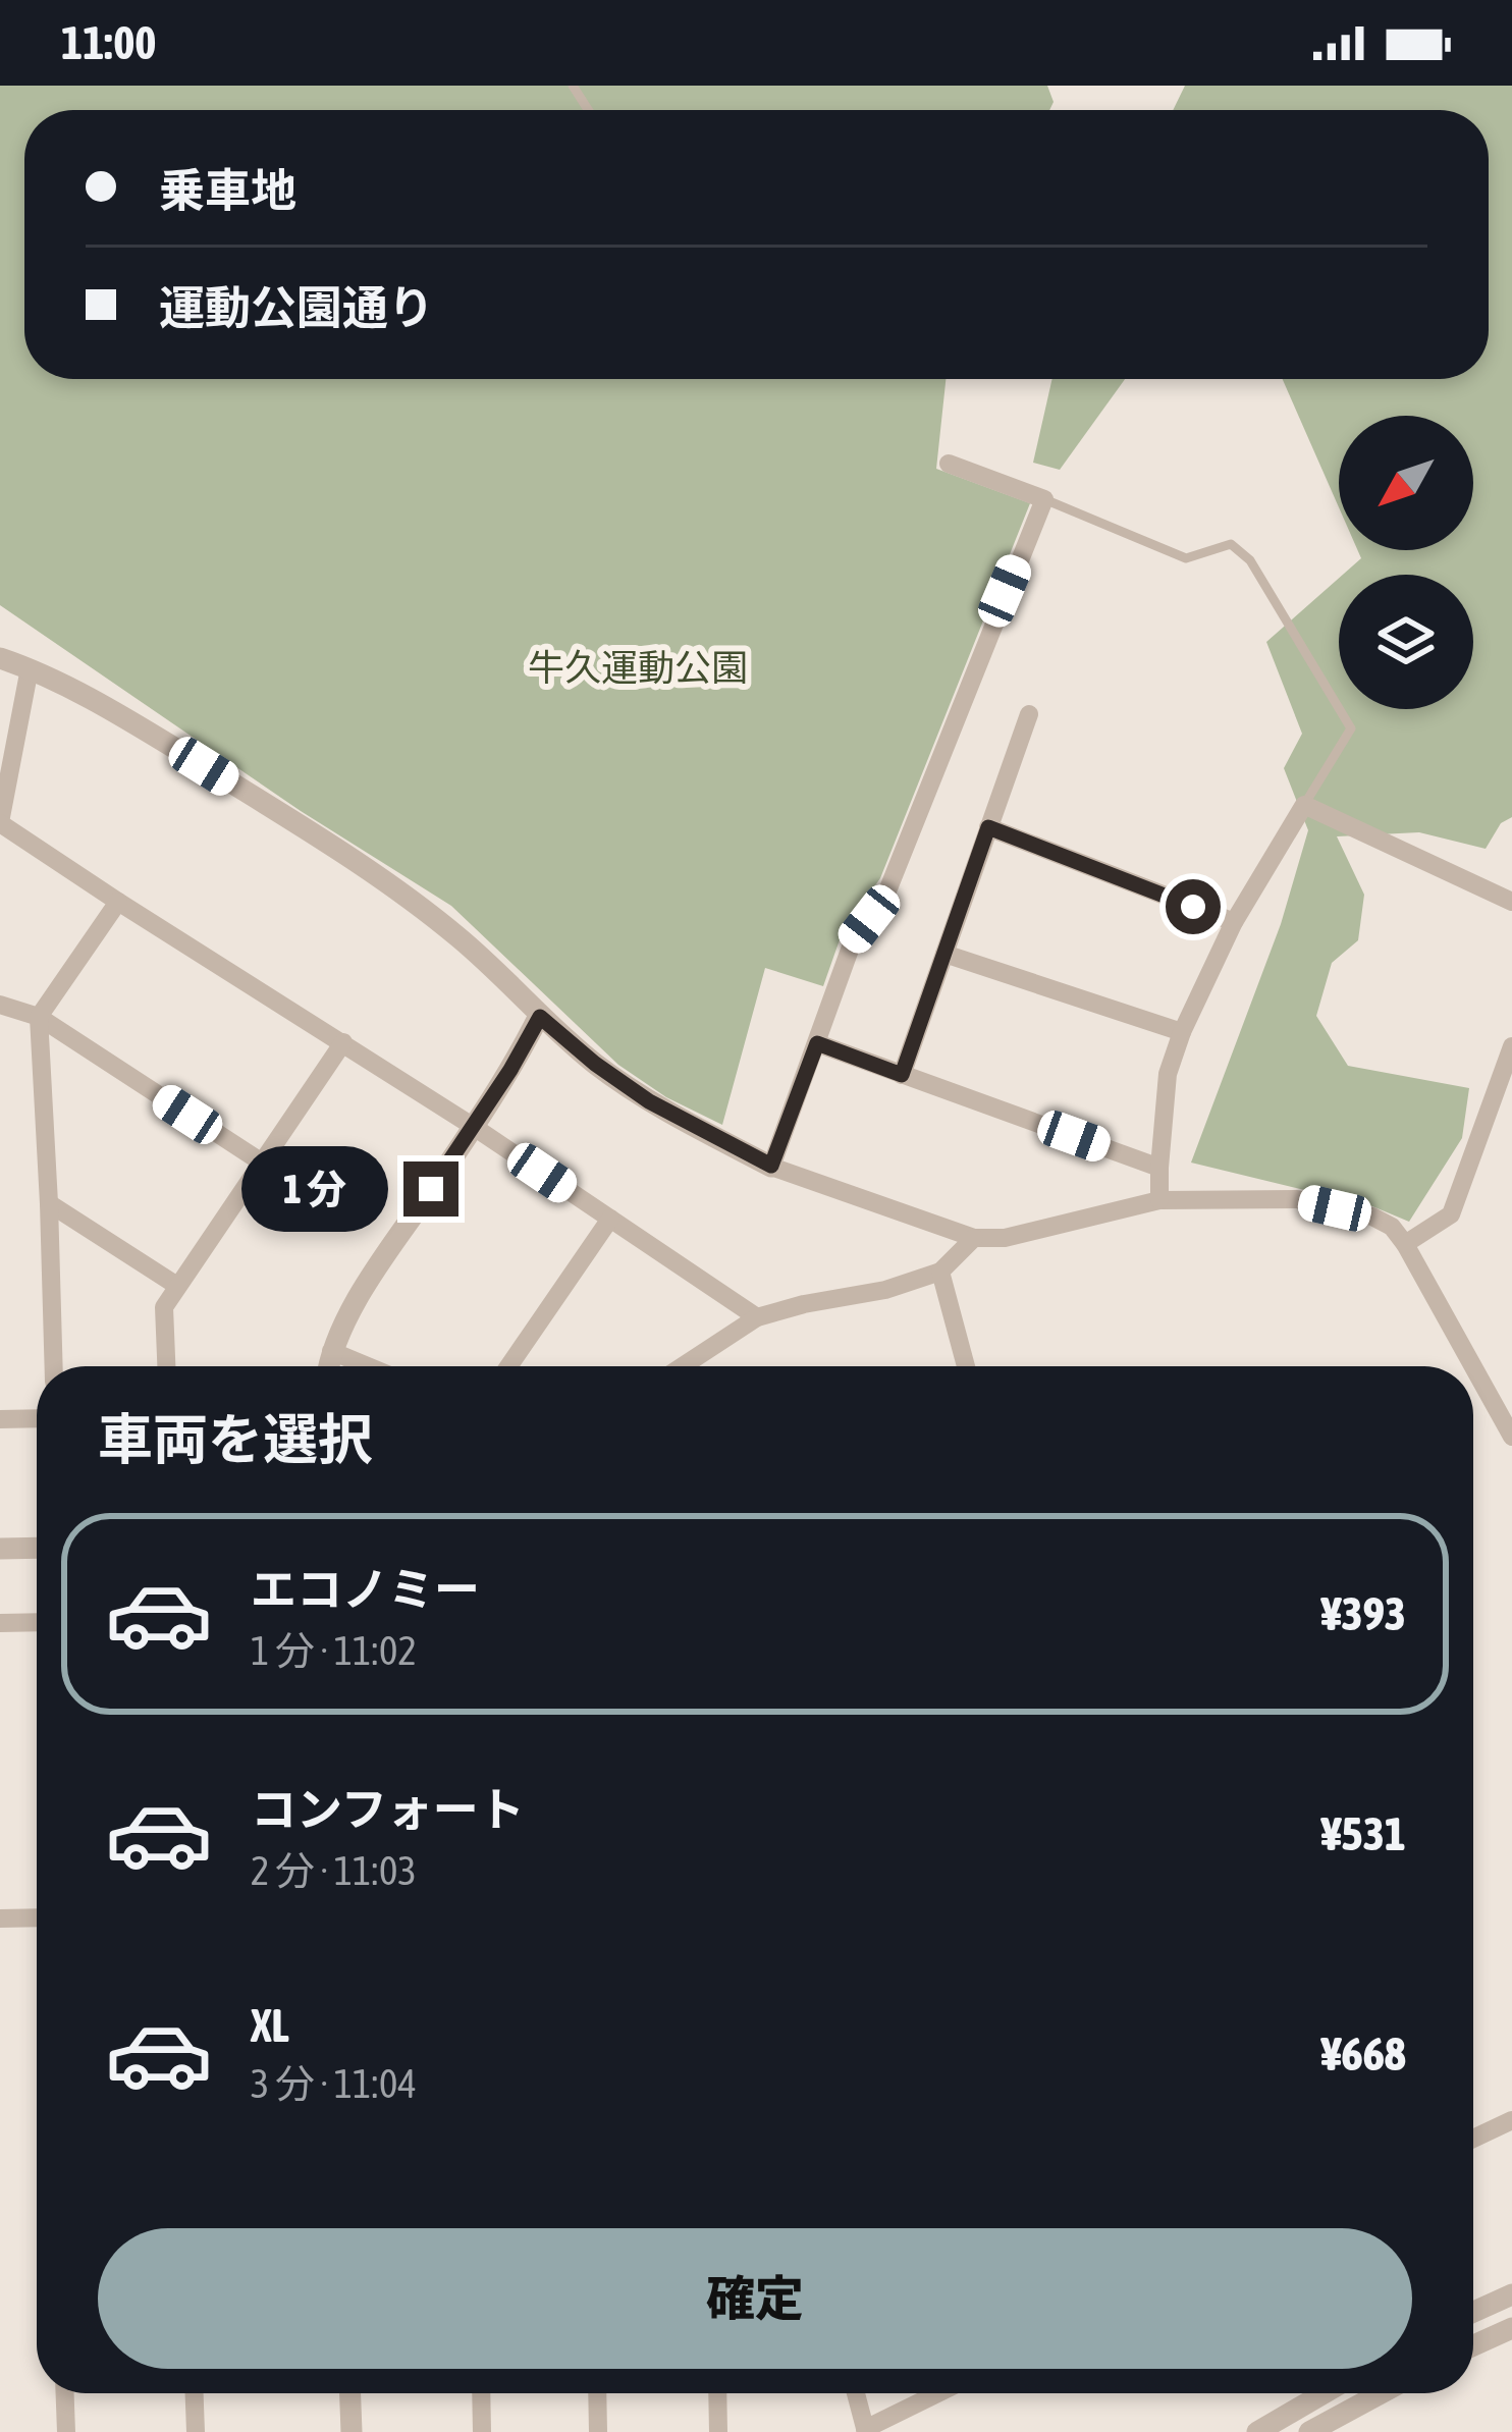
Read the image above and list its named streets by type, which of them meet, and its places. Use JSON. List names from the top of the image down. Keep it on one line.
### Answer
{"parks":["牛久運動公園"],"north":"bottom left","page":{"status":"11:00","banner":["乗車地","運動公園通り"],"bubble":"1 分","heading":"車両を選択","list":[{"name":"エコノミー","note":"1 分 · 11:02","value":"¥393"},{"name":"コンフォート","note":"2 分 · 11:03","value":"¥531"},{"name":"XL","note":"3 分 · 11:04","value":"¥668"}],"buttons":"確定"}}
